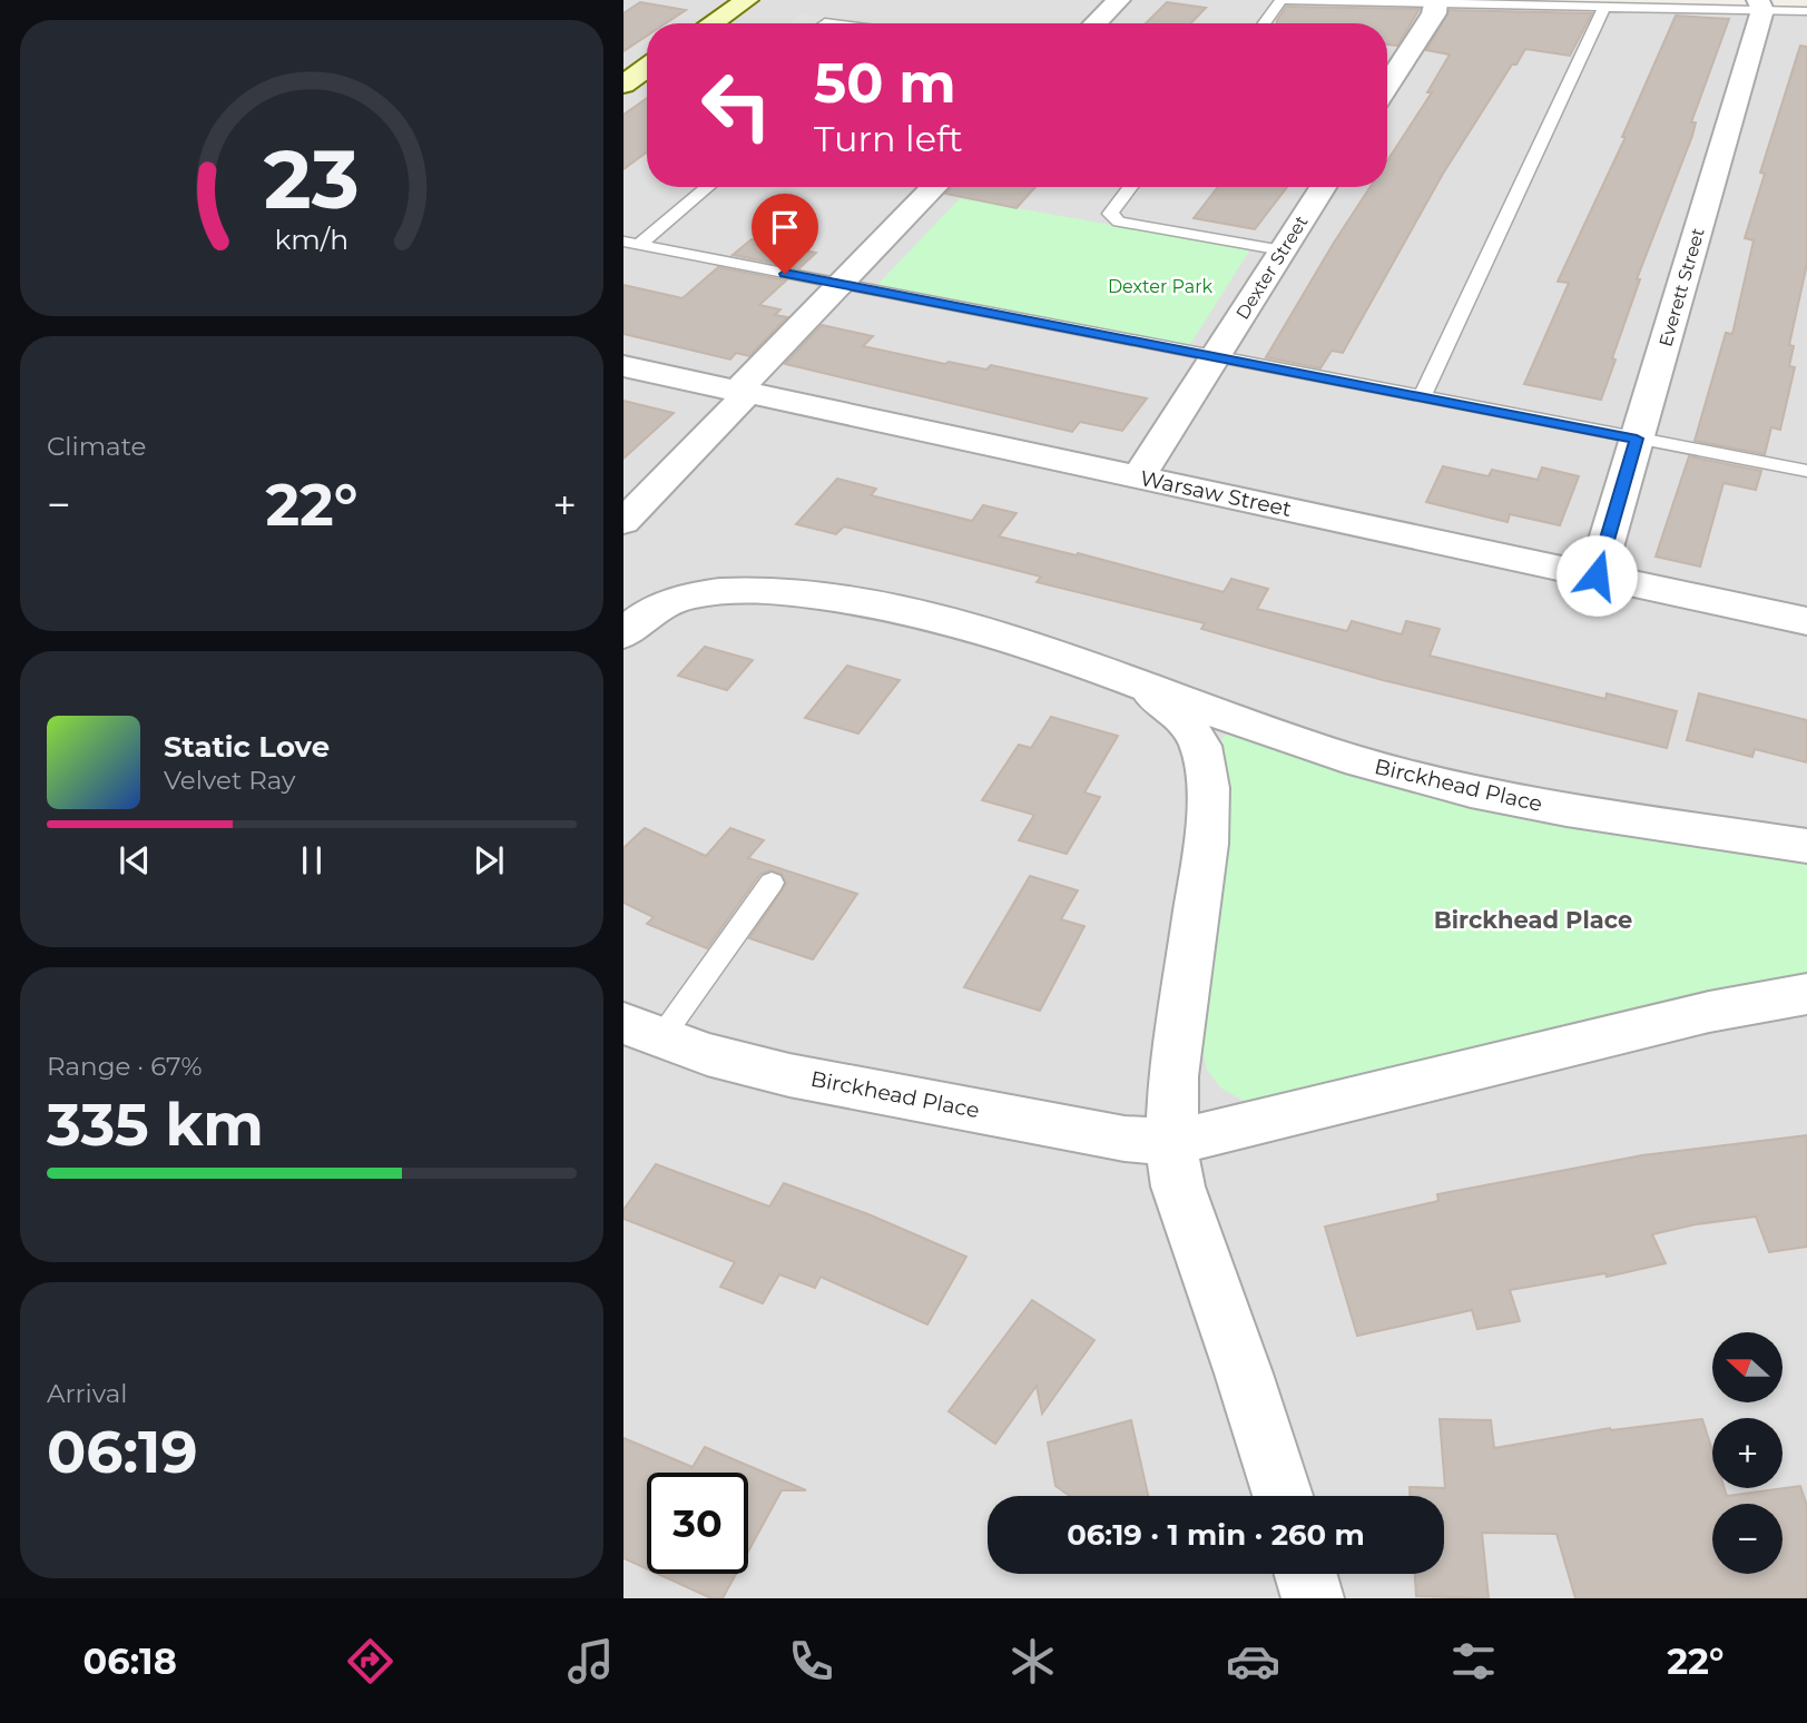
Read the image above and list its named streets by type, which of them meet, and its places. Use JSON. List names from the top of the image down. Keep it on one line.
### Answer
{"streets":{"street":["Dexter Street","Everett Street","Warsaw Street","Birckhead Place"]},"crossings":[["Dexter Street","Warsaw Street"],["Everett Street","Warsaw Street"]],"districts":["Birckhead Place"],"parks":["Dexter Park"],"north":"left","page":{"turn":["50 m","Turn left"],"tile":["Climate",["Range · 67%","335 km"],["Arrival","06:19"]],"heat":["−","22°","+"],"song":["Static Love","Velvet Ray"],"map_buttons":["+","−"],"limit":"30","trip":"06:19 · 1 min · 260 m","tabs":["06:18","22°"],"gauge":["23","km/h"]}}
